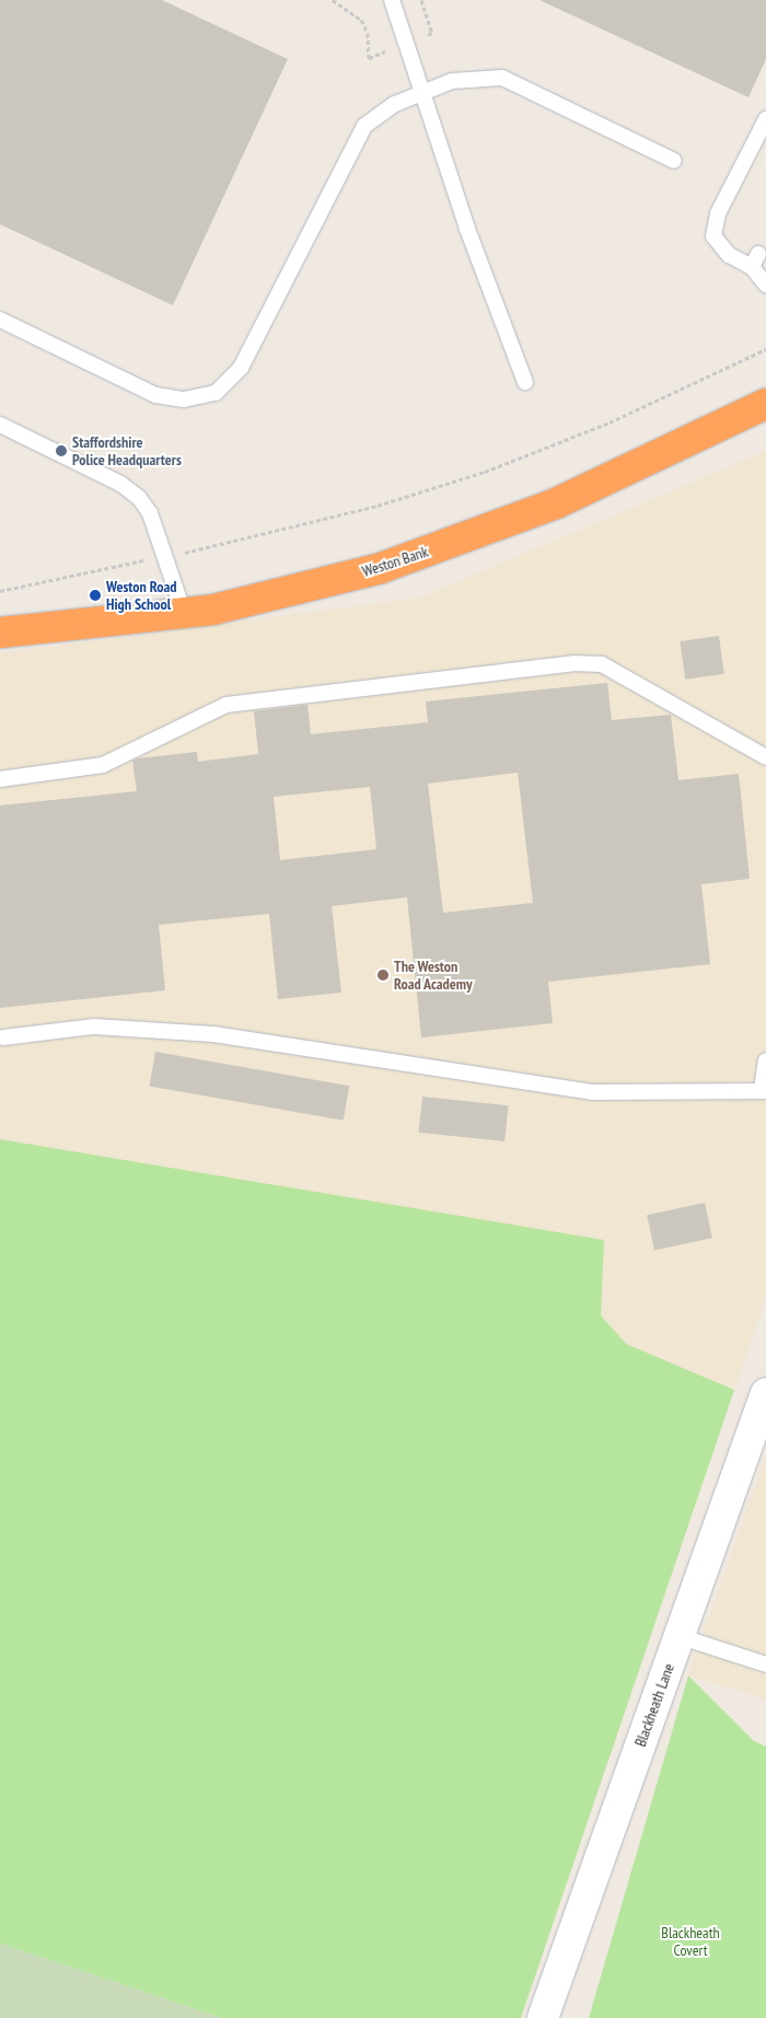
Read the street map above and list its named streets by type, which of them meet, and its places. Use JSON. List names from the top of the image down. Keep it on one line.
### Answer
{"streets":{"highway":["Weston Bank"],"street":["Blackheath Lane"]},"parks":["Blackheath Covert"],"places":["Staffordshire Police Headquarters","Weston Road High School","The Weston Road Academy"]}
